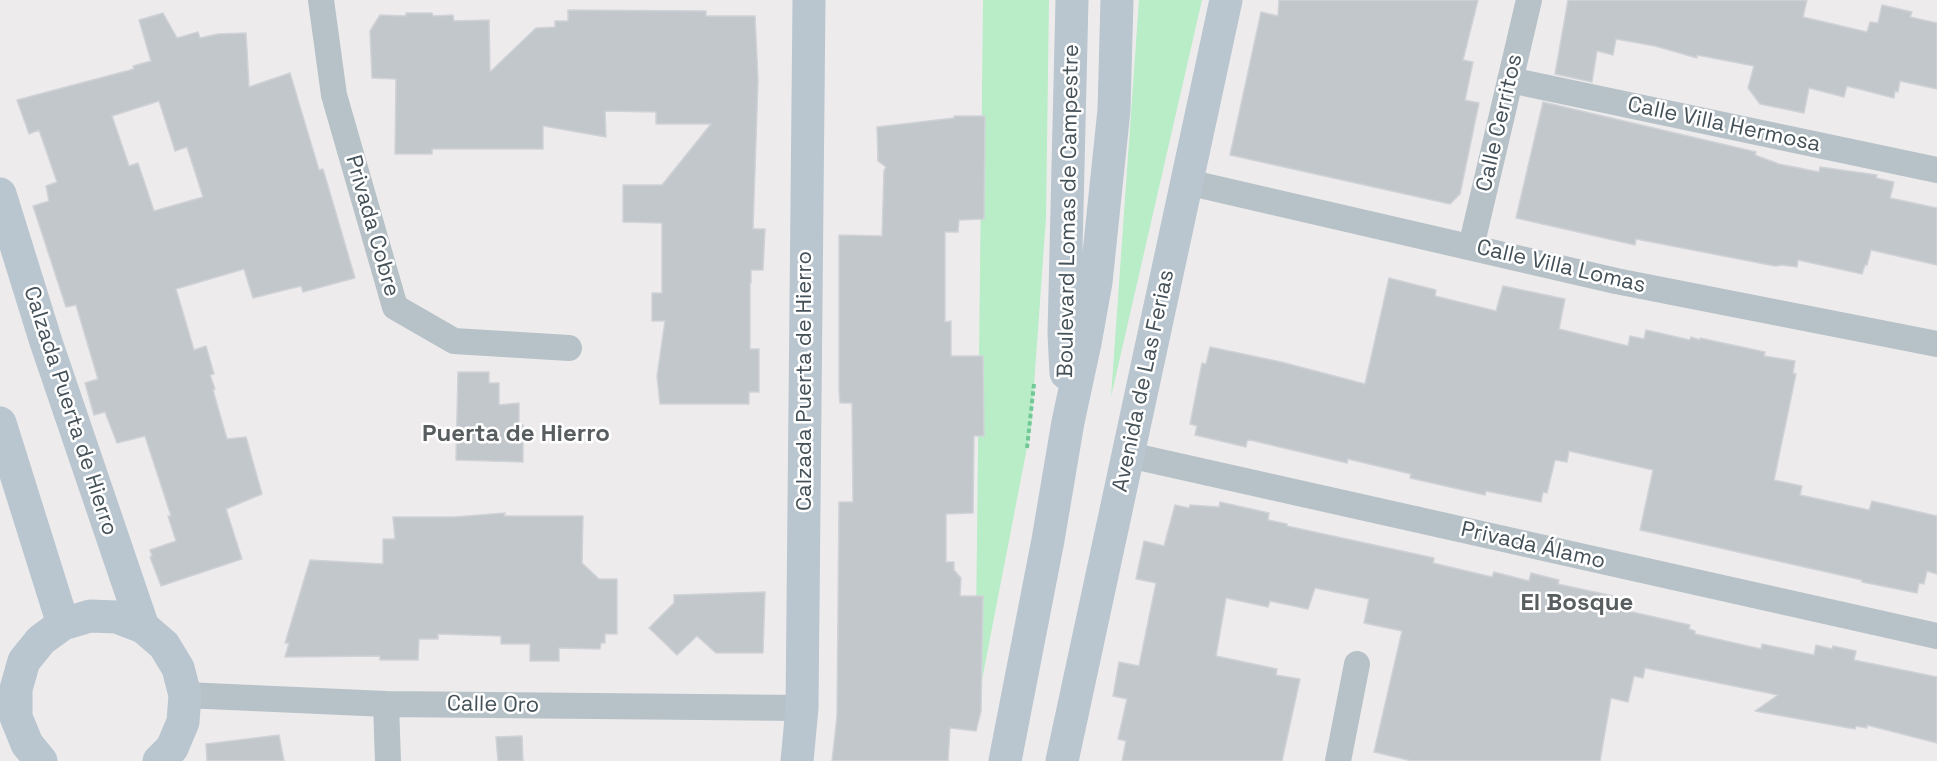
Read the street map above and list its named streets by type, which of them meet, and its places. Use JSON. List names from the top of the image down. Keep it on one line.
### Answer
{"streets":{"main road":["Boulevard Lomas de Campestre","Calzada Puerta de Hierro","Avenida de Las Ferias"],"street":["Calle Cerritos","Calle Villa Hermosa","Privada Cobre","Calle Villa Lomas","Privada Álamo","Calle Oro"]},"crossings":[["Calle Cerritos","Calle Villa Hermosa"],["Calle Cerritos","Calle Villa Lomas"],["Calle Villa Lomas","Avenida de Las Ferias"],["Calzada Puerta de Hierro","Calle Oro"],["Avenida de Las Ferias","Privada Álamo"]],"districts":["Puerta de Hierro","El Bosque"]}
